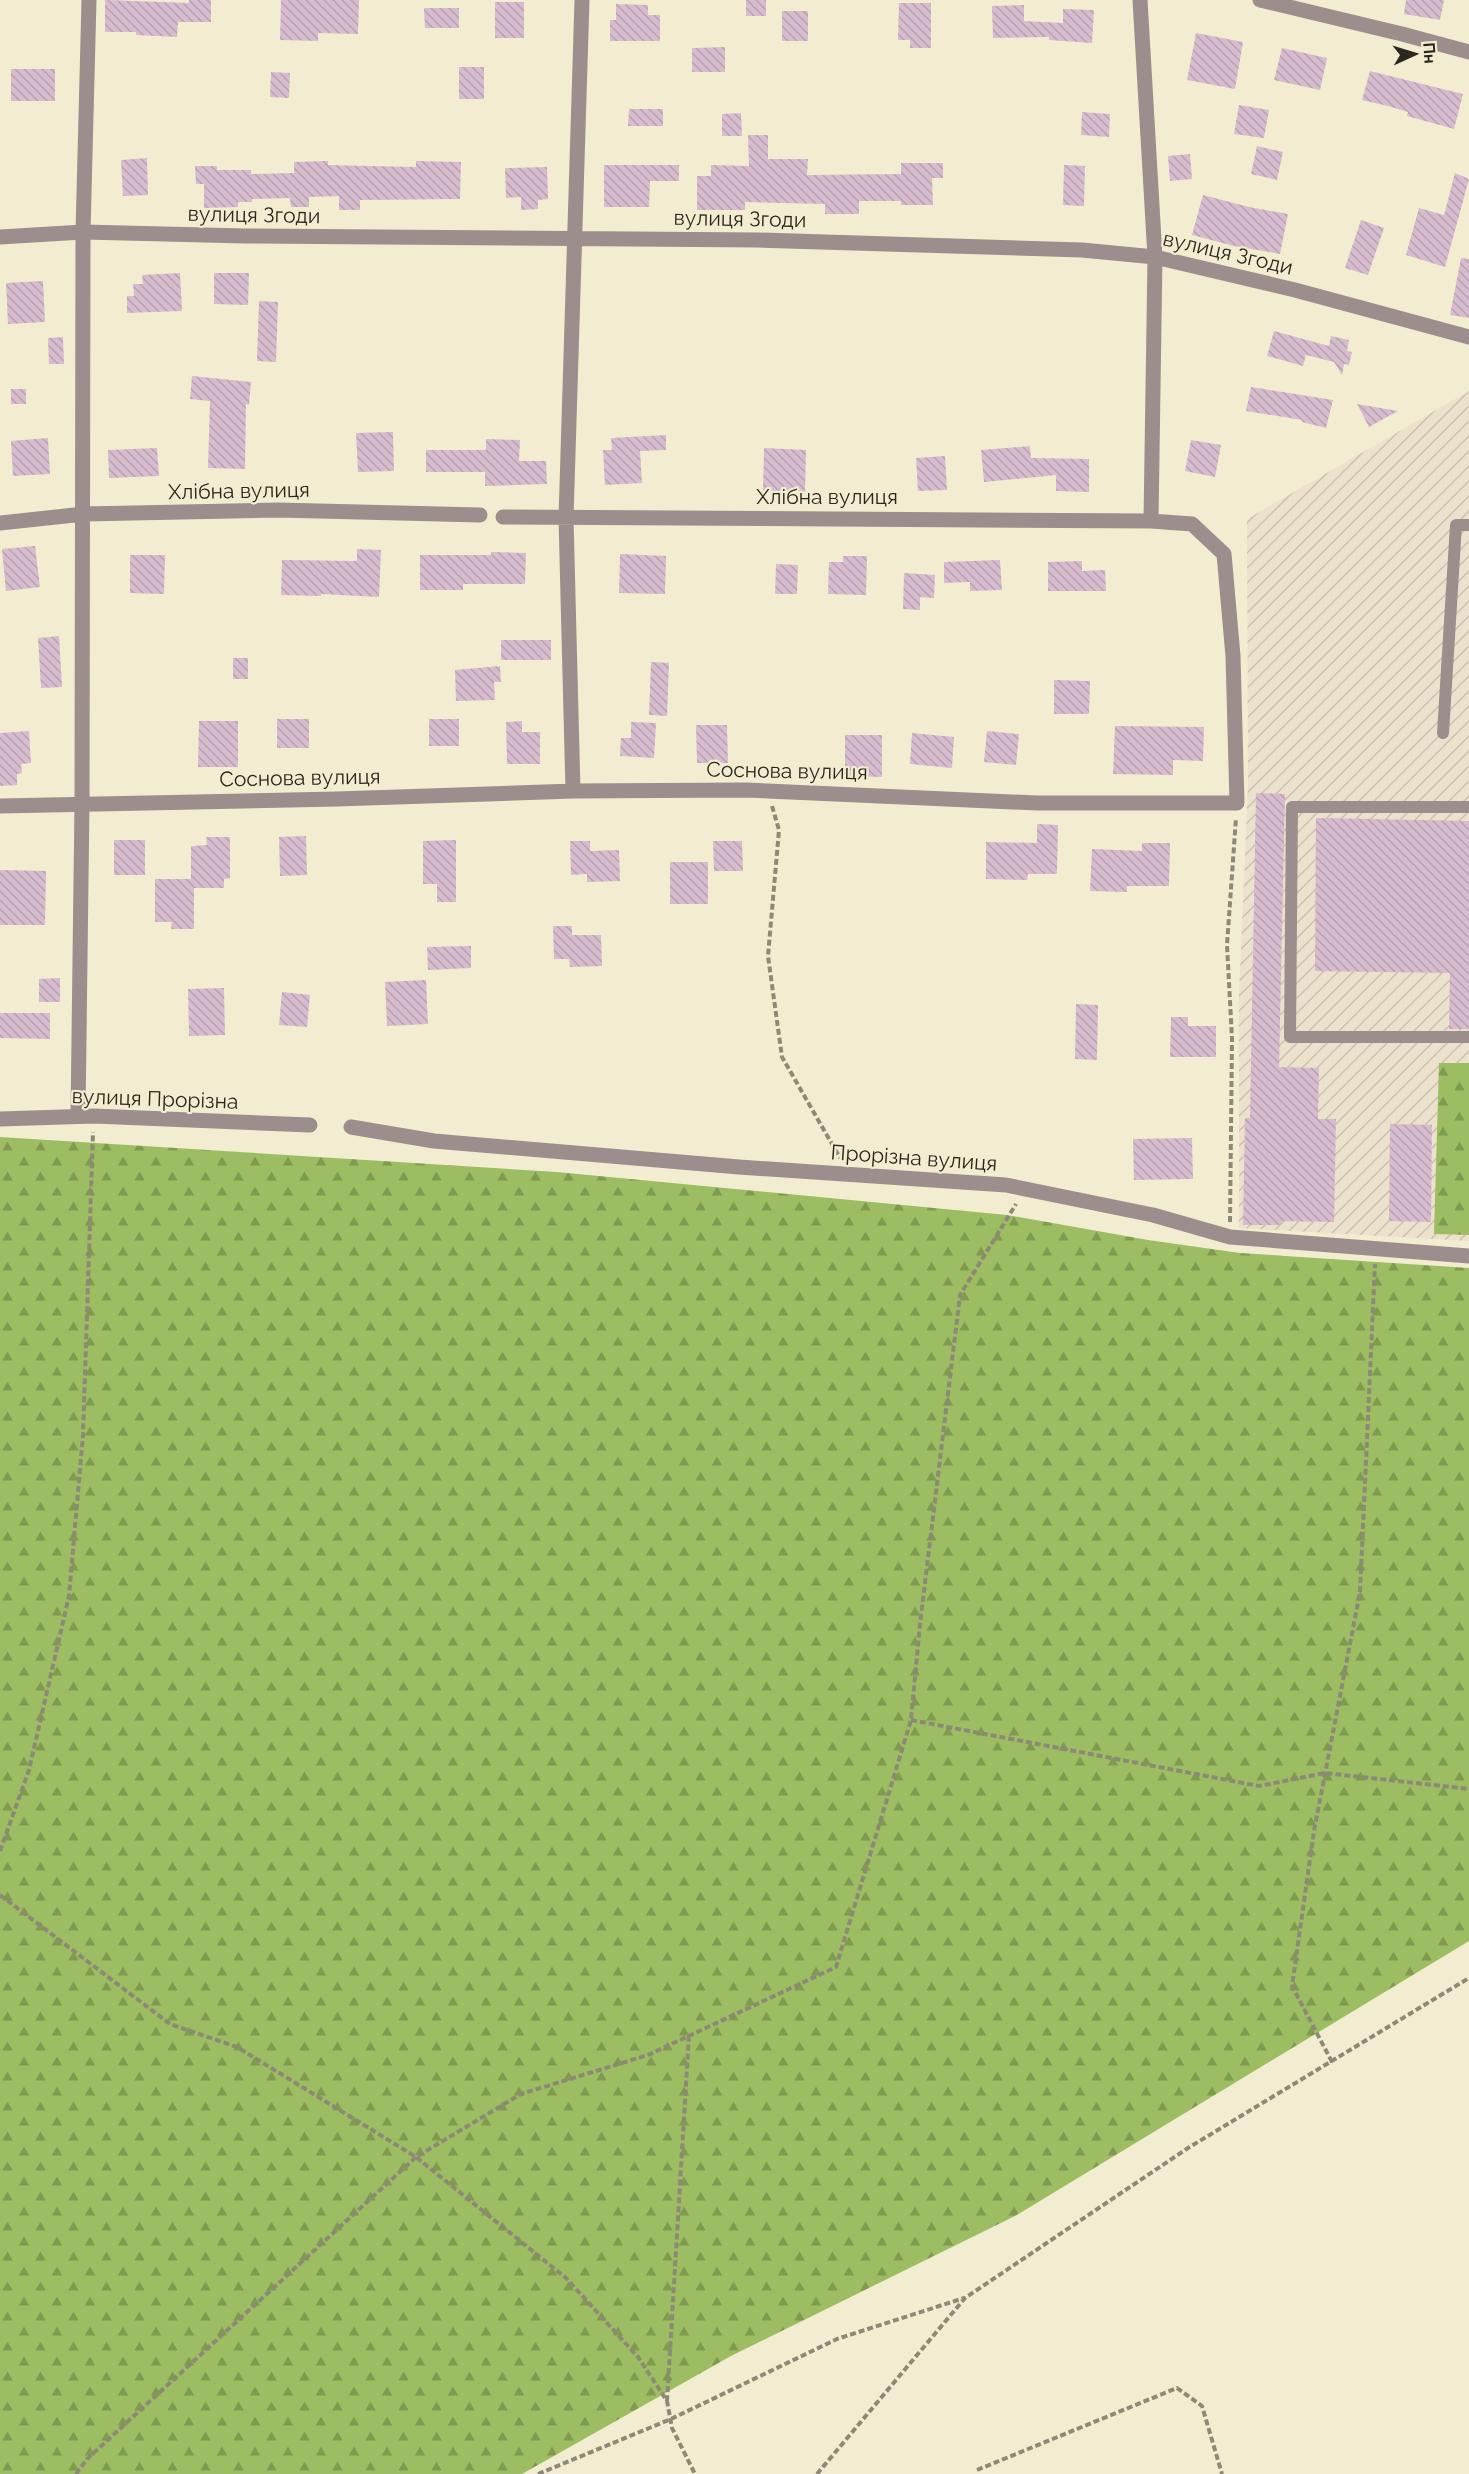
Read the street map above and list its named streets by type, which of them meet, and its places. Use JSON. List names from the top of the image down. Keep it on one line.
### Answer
{"streets":{"street":["вулиця Згоди","Хлібна вулиця","Соснова вулиця","вулиця Прорізна","Прорізна вулиця"]},"north":"right"}
